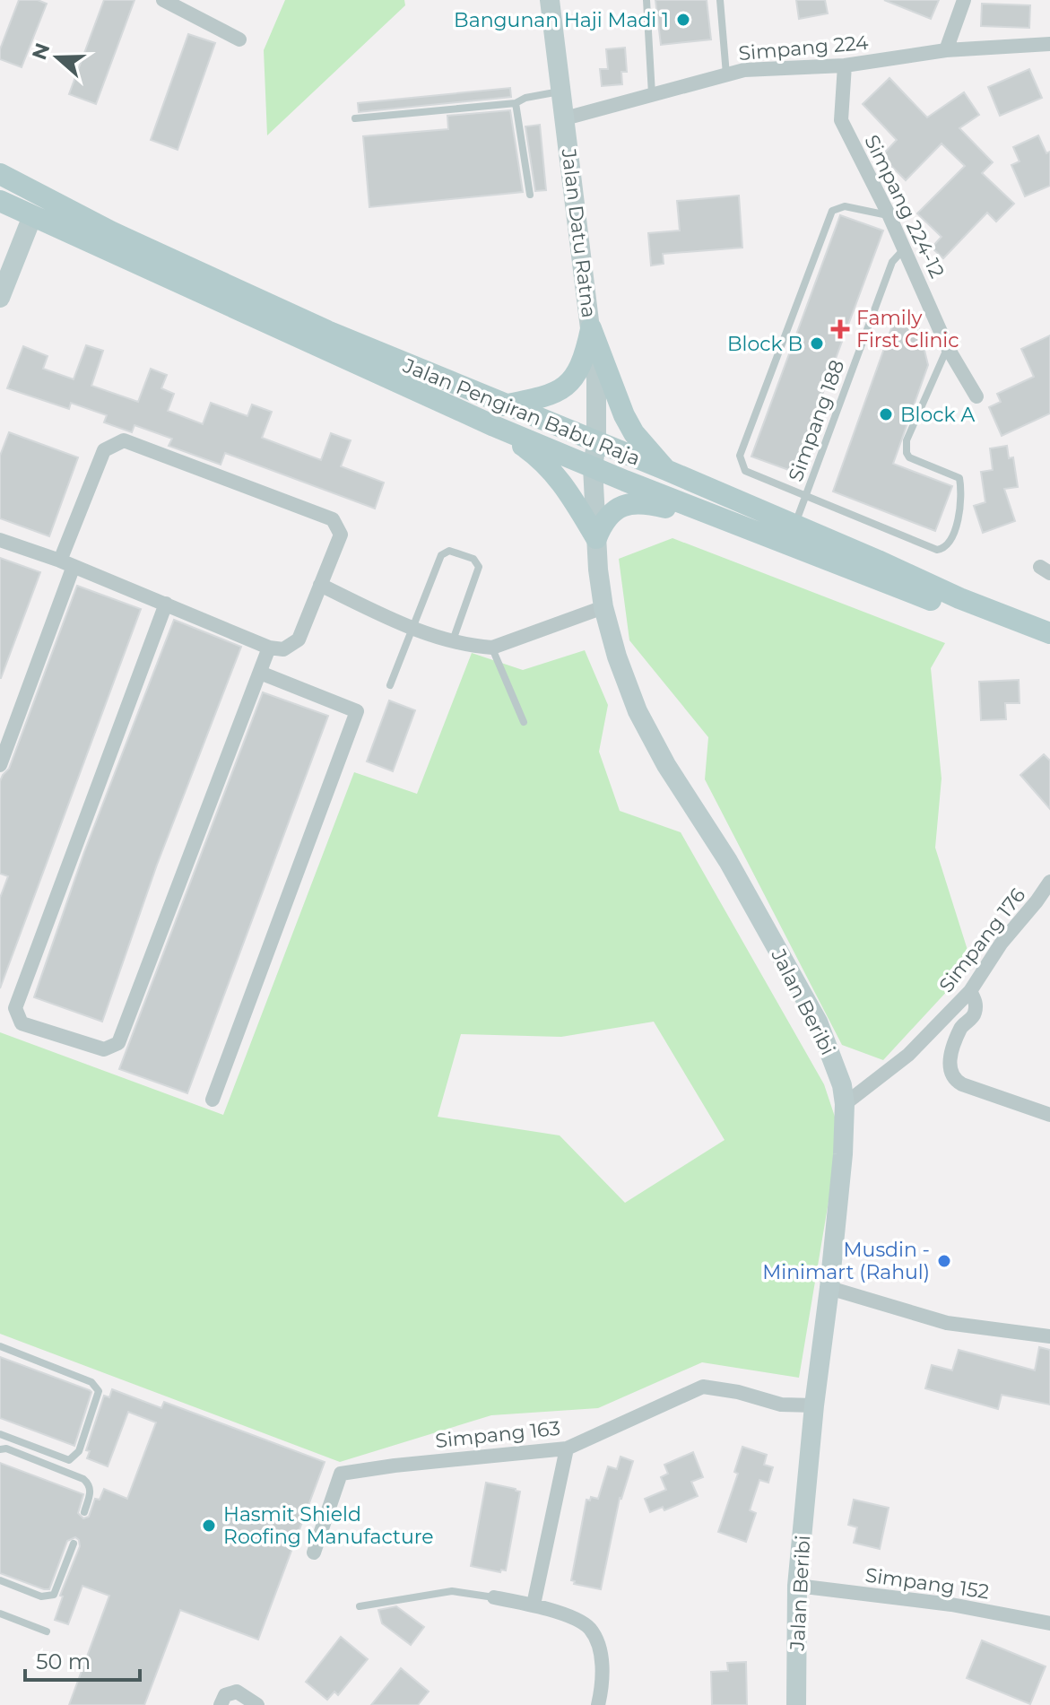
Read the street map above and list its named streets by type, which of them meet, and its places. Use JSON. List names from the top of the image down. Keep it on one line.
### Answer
{"streets":{"main road":["Jalan Datu Ratna","Jalan Pengiran Babu Raja","Jalan Beribi"],"street":["Simpang 224","Simpang 224-12","Simpang 176","Simpang 163","Simpang 152"],"lane":["Simpang 188"]},"crossings":[["Simpang 224","Simpang 224-12"],["Simpang 224","Jalan Datu Ratna"],["Simpang 224-12","Simpang 188"],["Jalan Datu Ratna","Jalan Pengiran Babu Raja"],["Jalan Datu Ratna","Jalan Beribi"],["Jalan Pengiran Babu Raja","Simpang 188"],["Jalan Pengiran Babu Raja","Jalan Beribi"],["Simpang 176","Jalan Beribi"],["Jalan Beribi","Simpang 163"],["Jalan Beribi","Simpang 152"]],"places":{"other":["Bangunan Haji Madi 1","Block B","Block A","Musdin - Minimart (Rahul)","Hasmit Shield Roofing Manufacture"],"health":["Family First Clinic"]},"scale_bar":"50 m","north":"left"}
